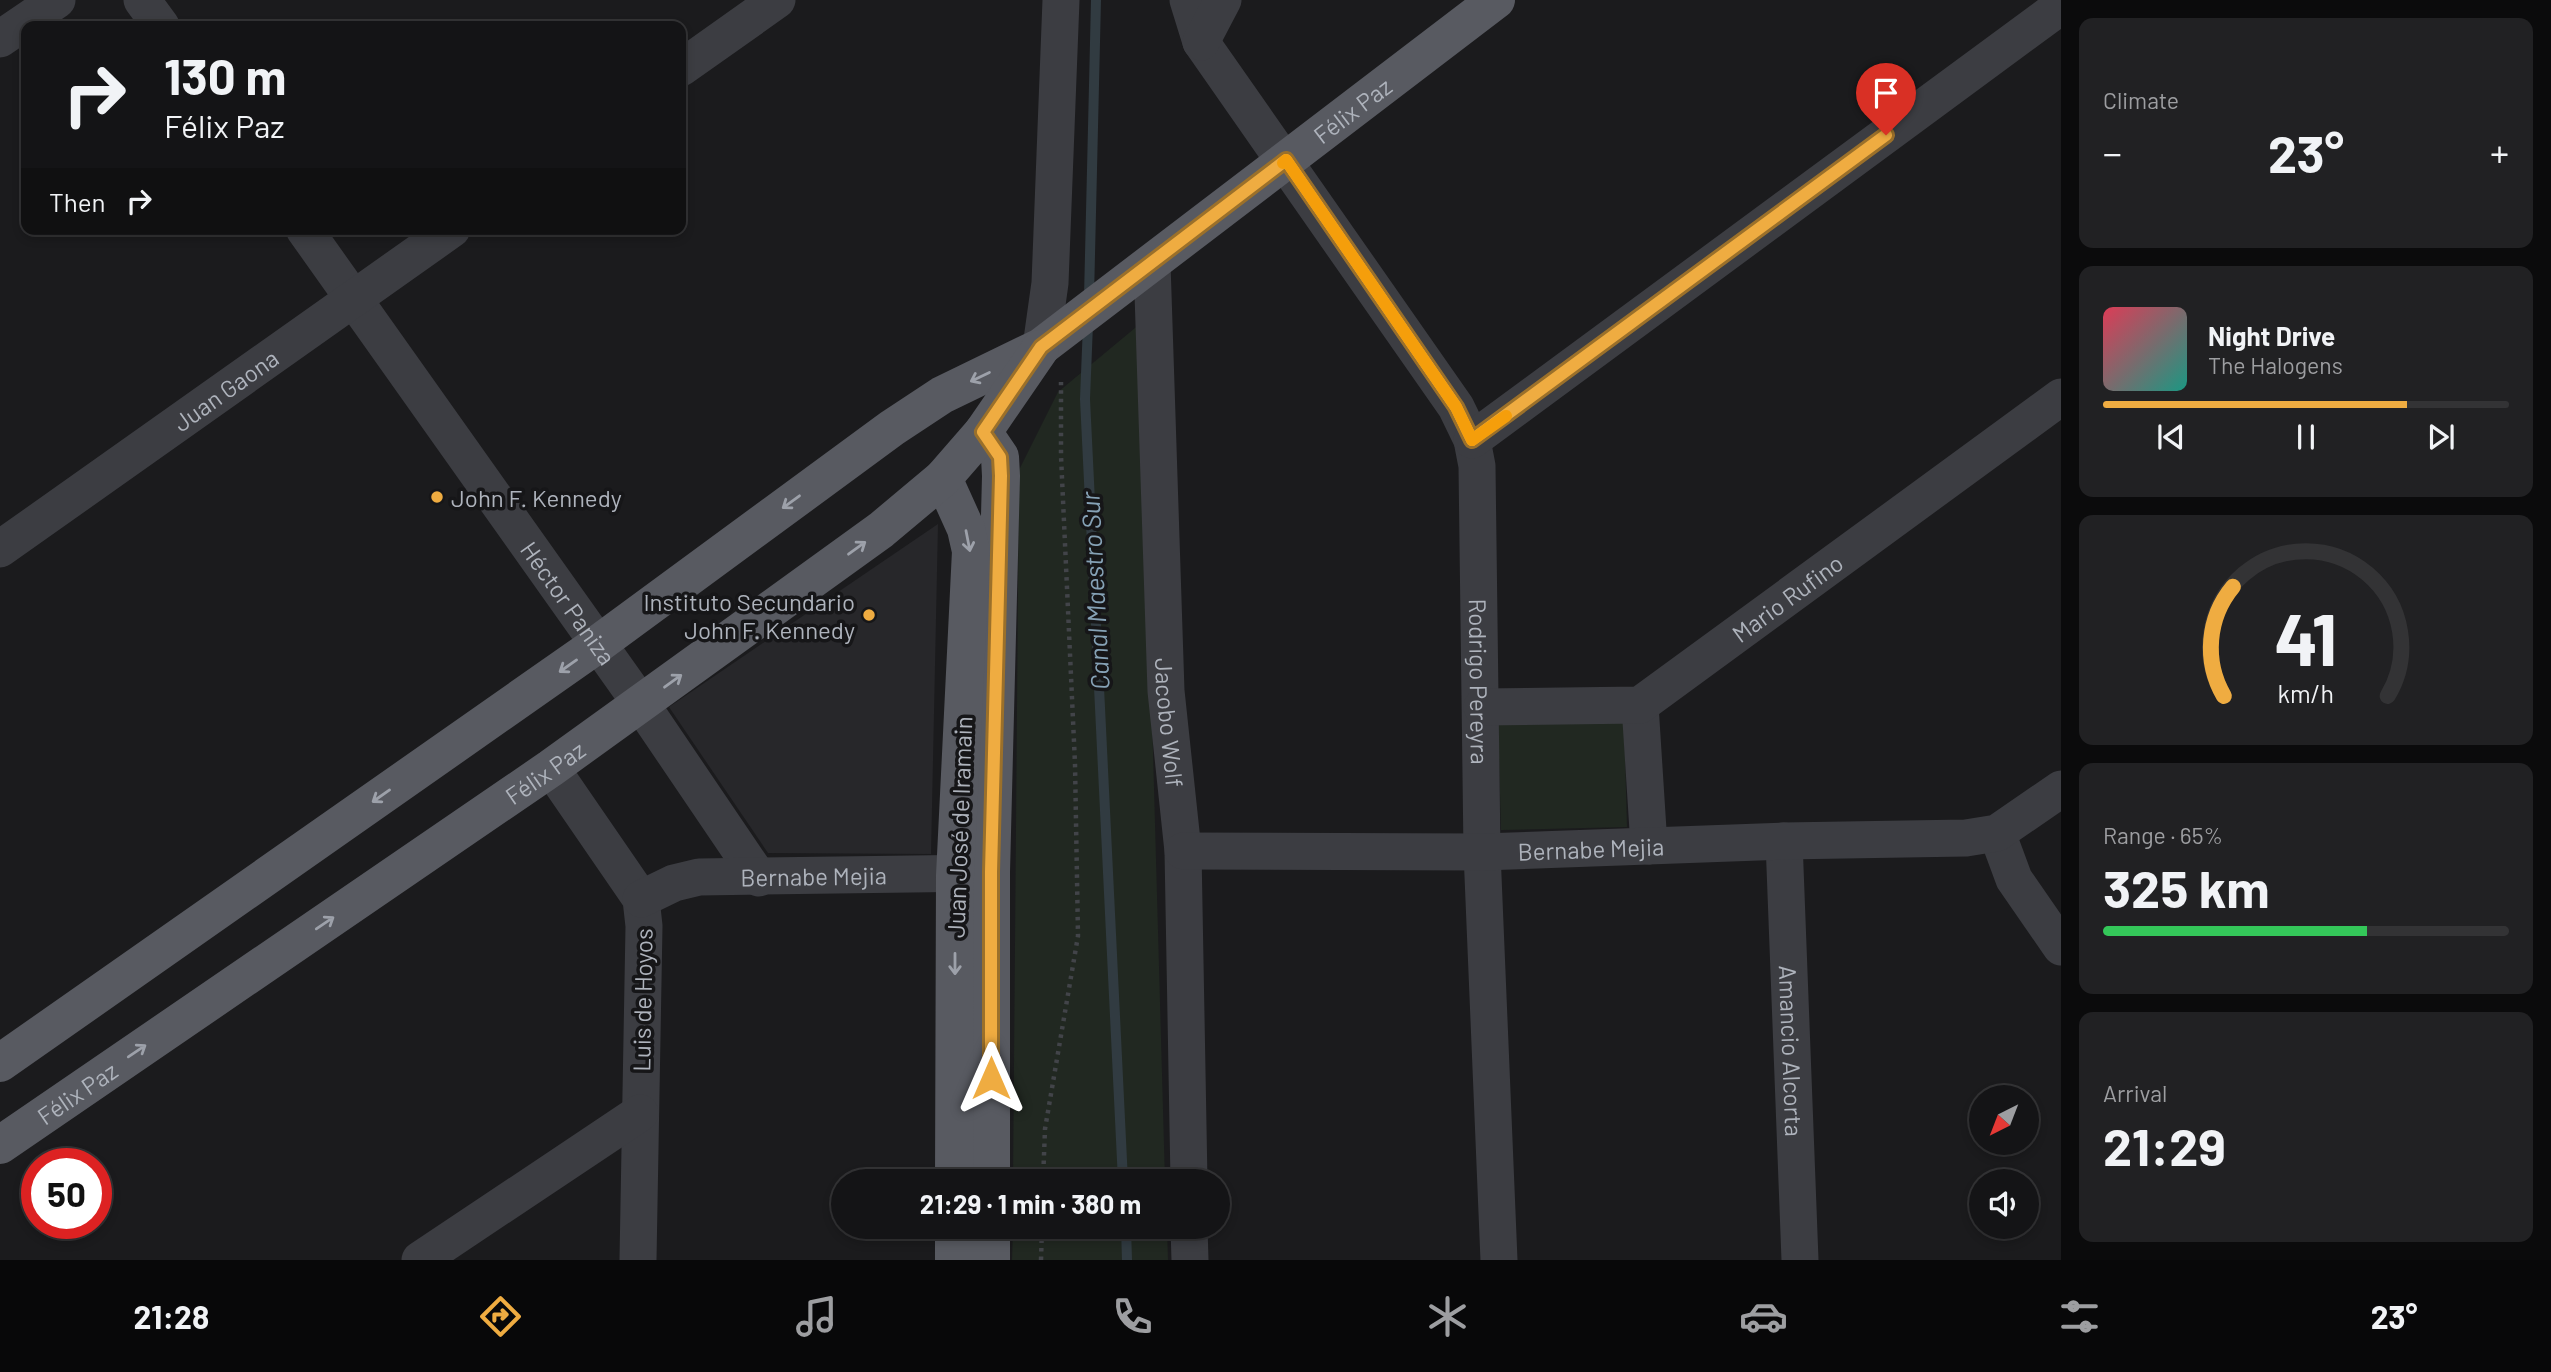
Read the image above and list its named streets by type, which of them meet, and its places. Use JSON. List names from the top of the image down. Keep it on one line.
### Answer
{"streets":{"main road":["Félix Paz","Juan José de Iramain"],"street":["Juan Gaona","Mario Rufino","Héctor Paniza","Rodrigo Pereyra","Jacobo Wolf","Bernabe Mejia","Luis de Hoyos","Amancio Alcorta"]},"crossings":[["Félix Paz","Héctor Paniza"],["Félix Paz","Rodrigo Pereyra"],["Félix Paz","Jacobo Wolf"],["Félix Paz","Juan José de Iramain"],["Félix Paz","Luis de Hoyos"],["Juan Gaona","Héctor Paniza"],["Héctor Paniza","Bernabe Mejia"],["Rodrigo Pereyra","Bernabe Mejia"],["Jacobo Wolf","Bernabe Mejia"],["Juan José de Iramain","Bernabe Mejia"],["Bernabe Mejia","Luis de Hoyos"],["Bernabe Mejia","Amancio Alcorta"]],"water":["Canal Maestro Sur"],"places":["John F. Kennedy","Instituto Secundario John F. Kennedy"],"north":"bottom left","page":{"tile":["Climate",["Range · 65%","325 km"],["Arrival","21:29"]],"turn":["130 m","Félix Paz"],"heat":["−","23°","+"],"then":"Then","song":["Night Drive","The Halogens"],"limit":"50","trip":"21:29 · 1 min · 380 m","tabs":["21:28","23°"],"gauge":["41","km/h"]}}
